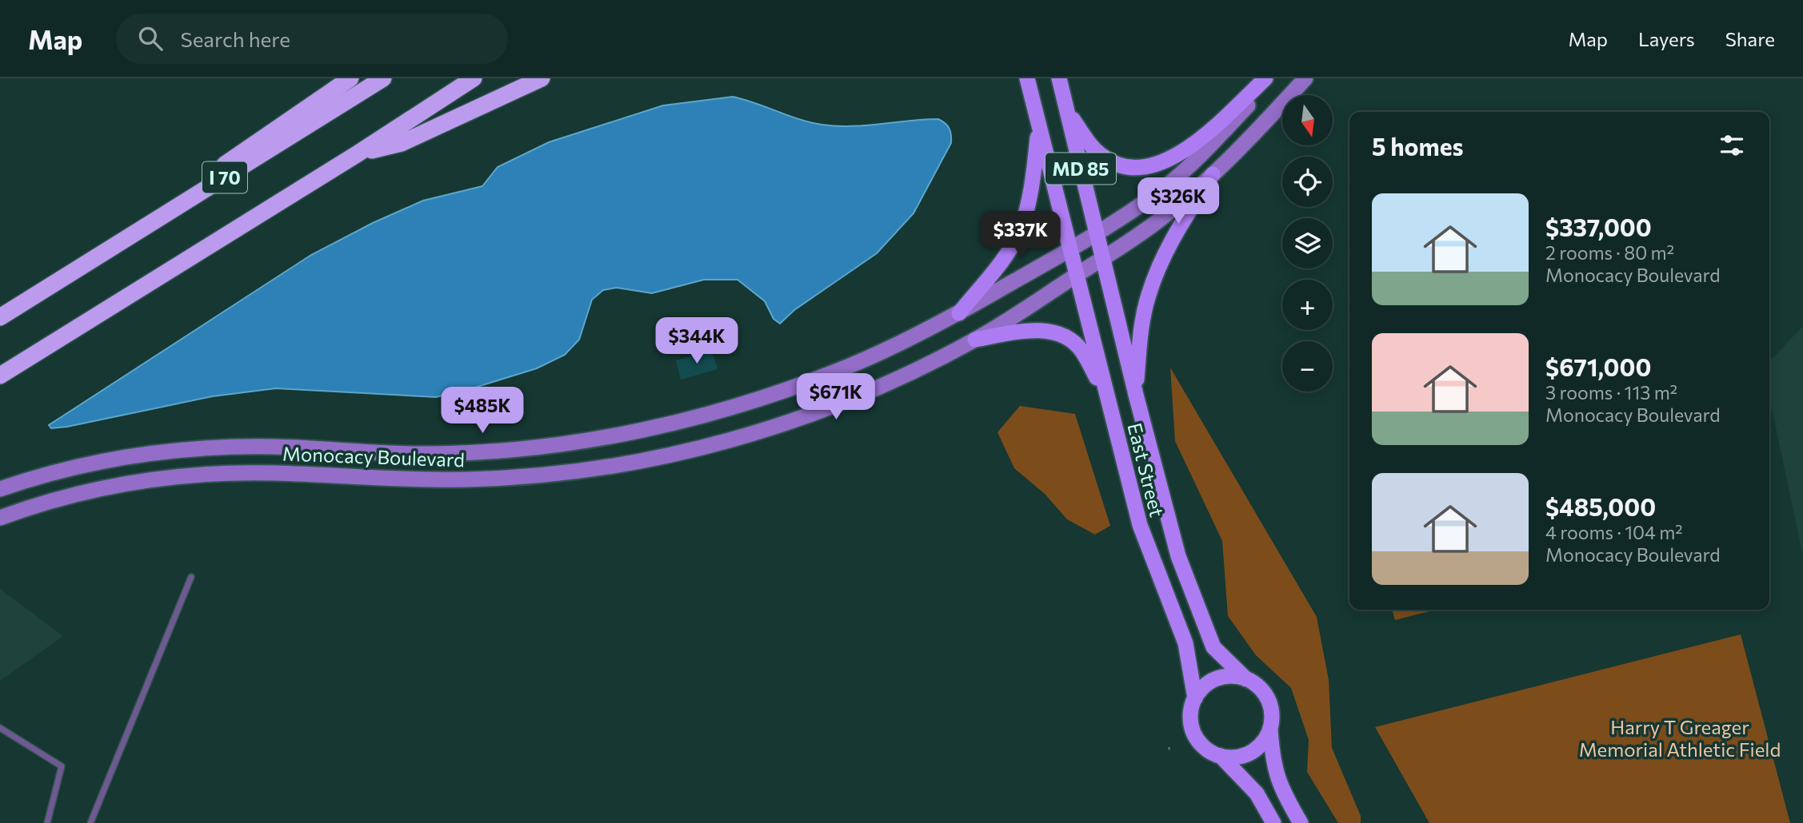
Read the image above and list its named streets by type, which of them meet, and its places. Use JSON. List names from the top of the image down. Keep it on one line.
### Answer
{"streets":{"highway":["I 70"],"main road":["MD 85","Monocacy Boulevard","East Street"]},"crossings":[["MD 85","Monocacy Boulevard"],["MD 85","East Street"],["Monocacy Boulevard","East Street"]],"parks":["Harry T Greager Memorial Athletic Field"],"north":"bottom","page":{"header":"Map","search":"Search here","nav":["Map","Layers","Share"],"map_buttons":["+","−"],"heading":"5 homes","price":["$326K","$337K","$344K","$671K","$485K"],"list":[{"name":"$337,000","note":"2 rooms · 80 m² · Monocacy Boulevard"},{"name":"$671,000","note":"3 rooms · 113 m² · Monocacy Boulevard"},{"name":"$485,000","note":"4 rooms · 104 m² · Monocacy Boulevard"}]}}
